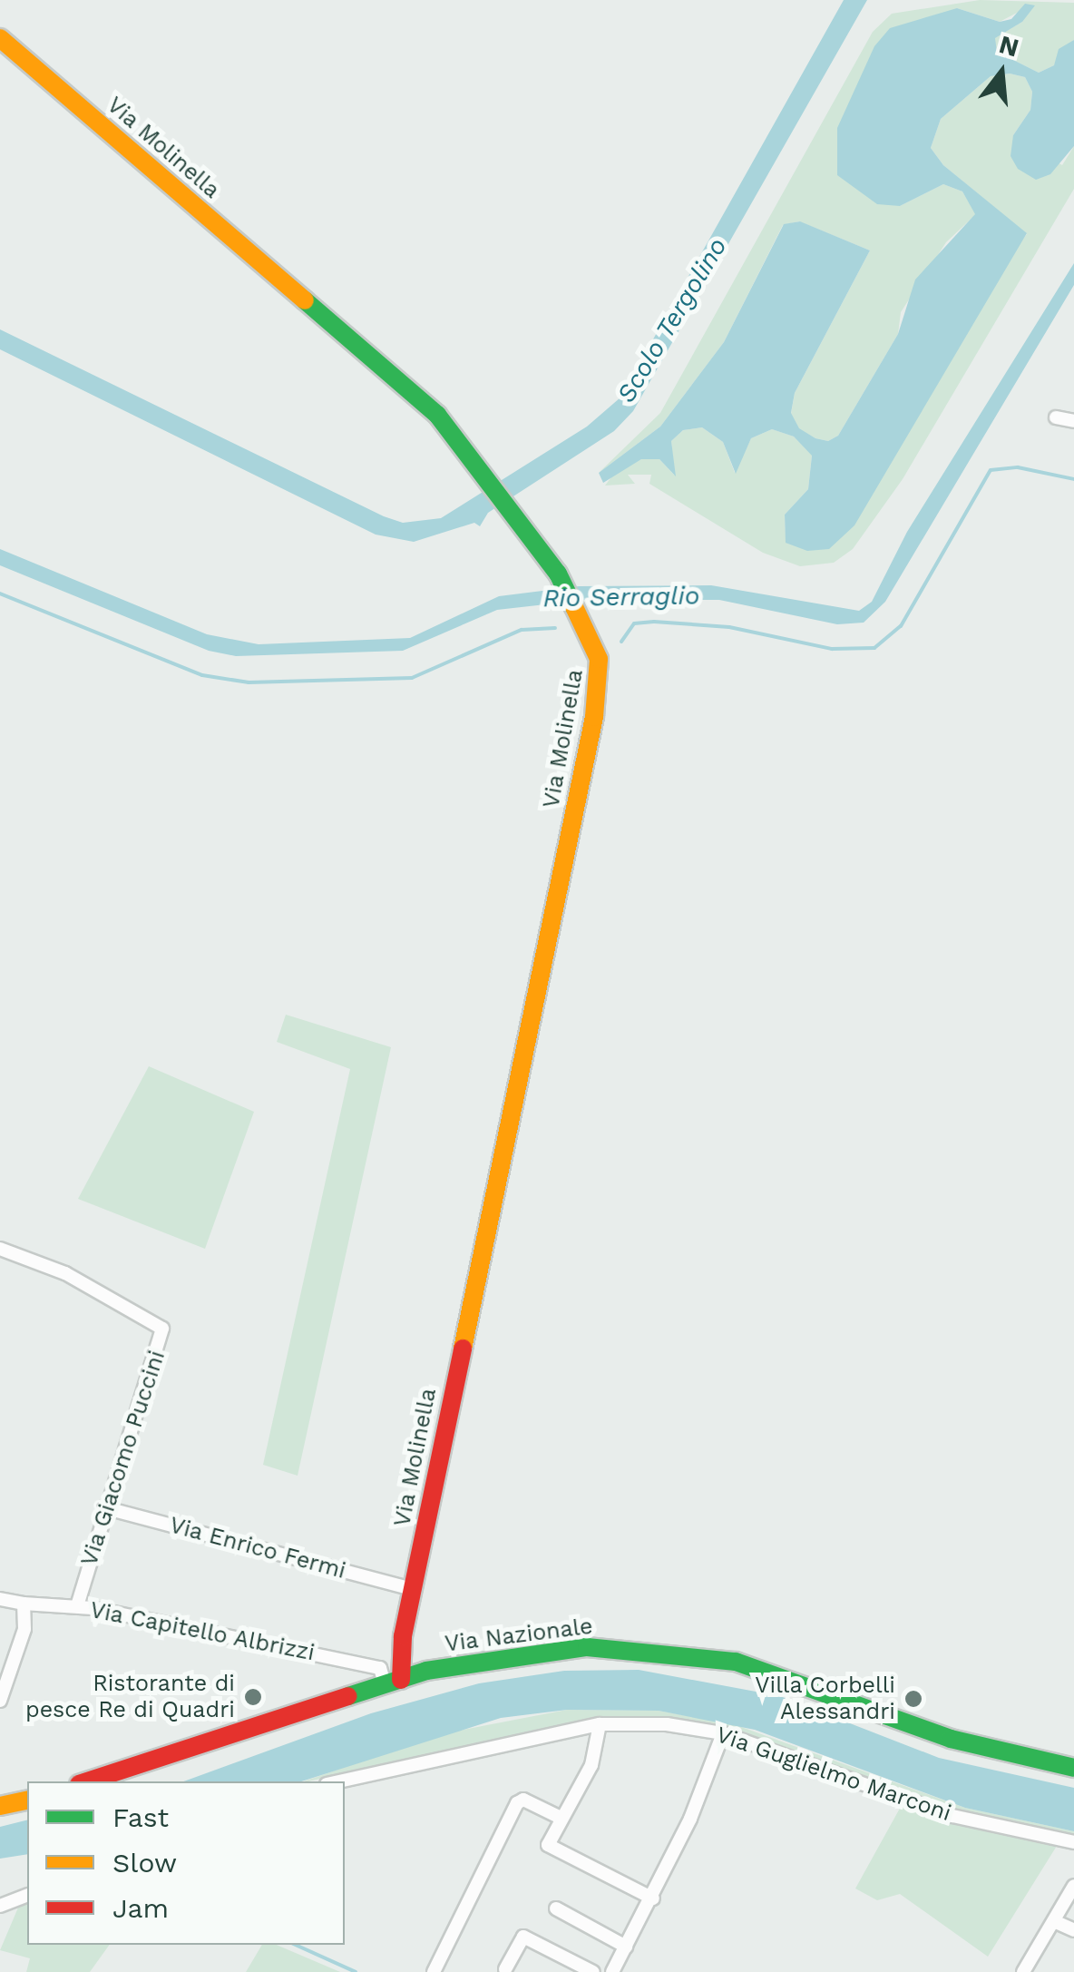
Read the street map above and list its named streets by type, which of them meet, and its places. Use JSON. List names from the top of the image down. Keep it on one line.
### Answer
{"streets":{"street":["Via Molinella","Via Giacomo Puccini","Via Enrico Fermi","Via Capitello Albrizzi","Via Nazionale","Via Guglielmo Marconi"]},"crossings":[["Via Molinella","Via Enrico Fermi"],["Via Molinella","Via Capitello Albrizzi"],["Via Molinella","Via Nazionale"],["Via Giacomo Puccini","Via Enrico Fermi"],["Via Giacomo Puccini","Via Capitello Albrizzi"],["Via Capitello Albrizzi","Via Nazionale"]],"water":["Scolo Tergolino","Rio Serraglio"],"places":["Ristorante di pesce Re di Quadri","Villa Corbelli Alessandri"],"legend":["Fast","Slow","Jam"],"north":"top"}
